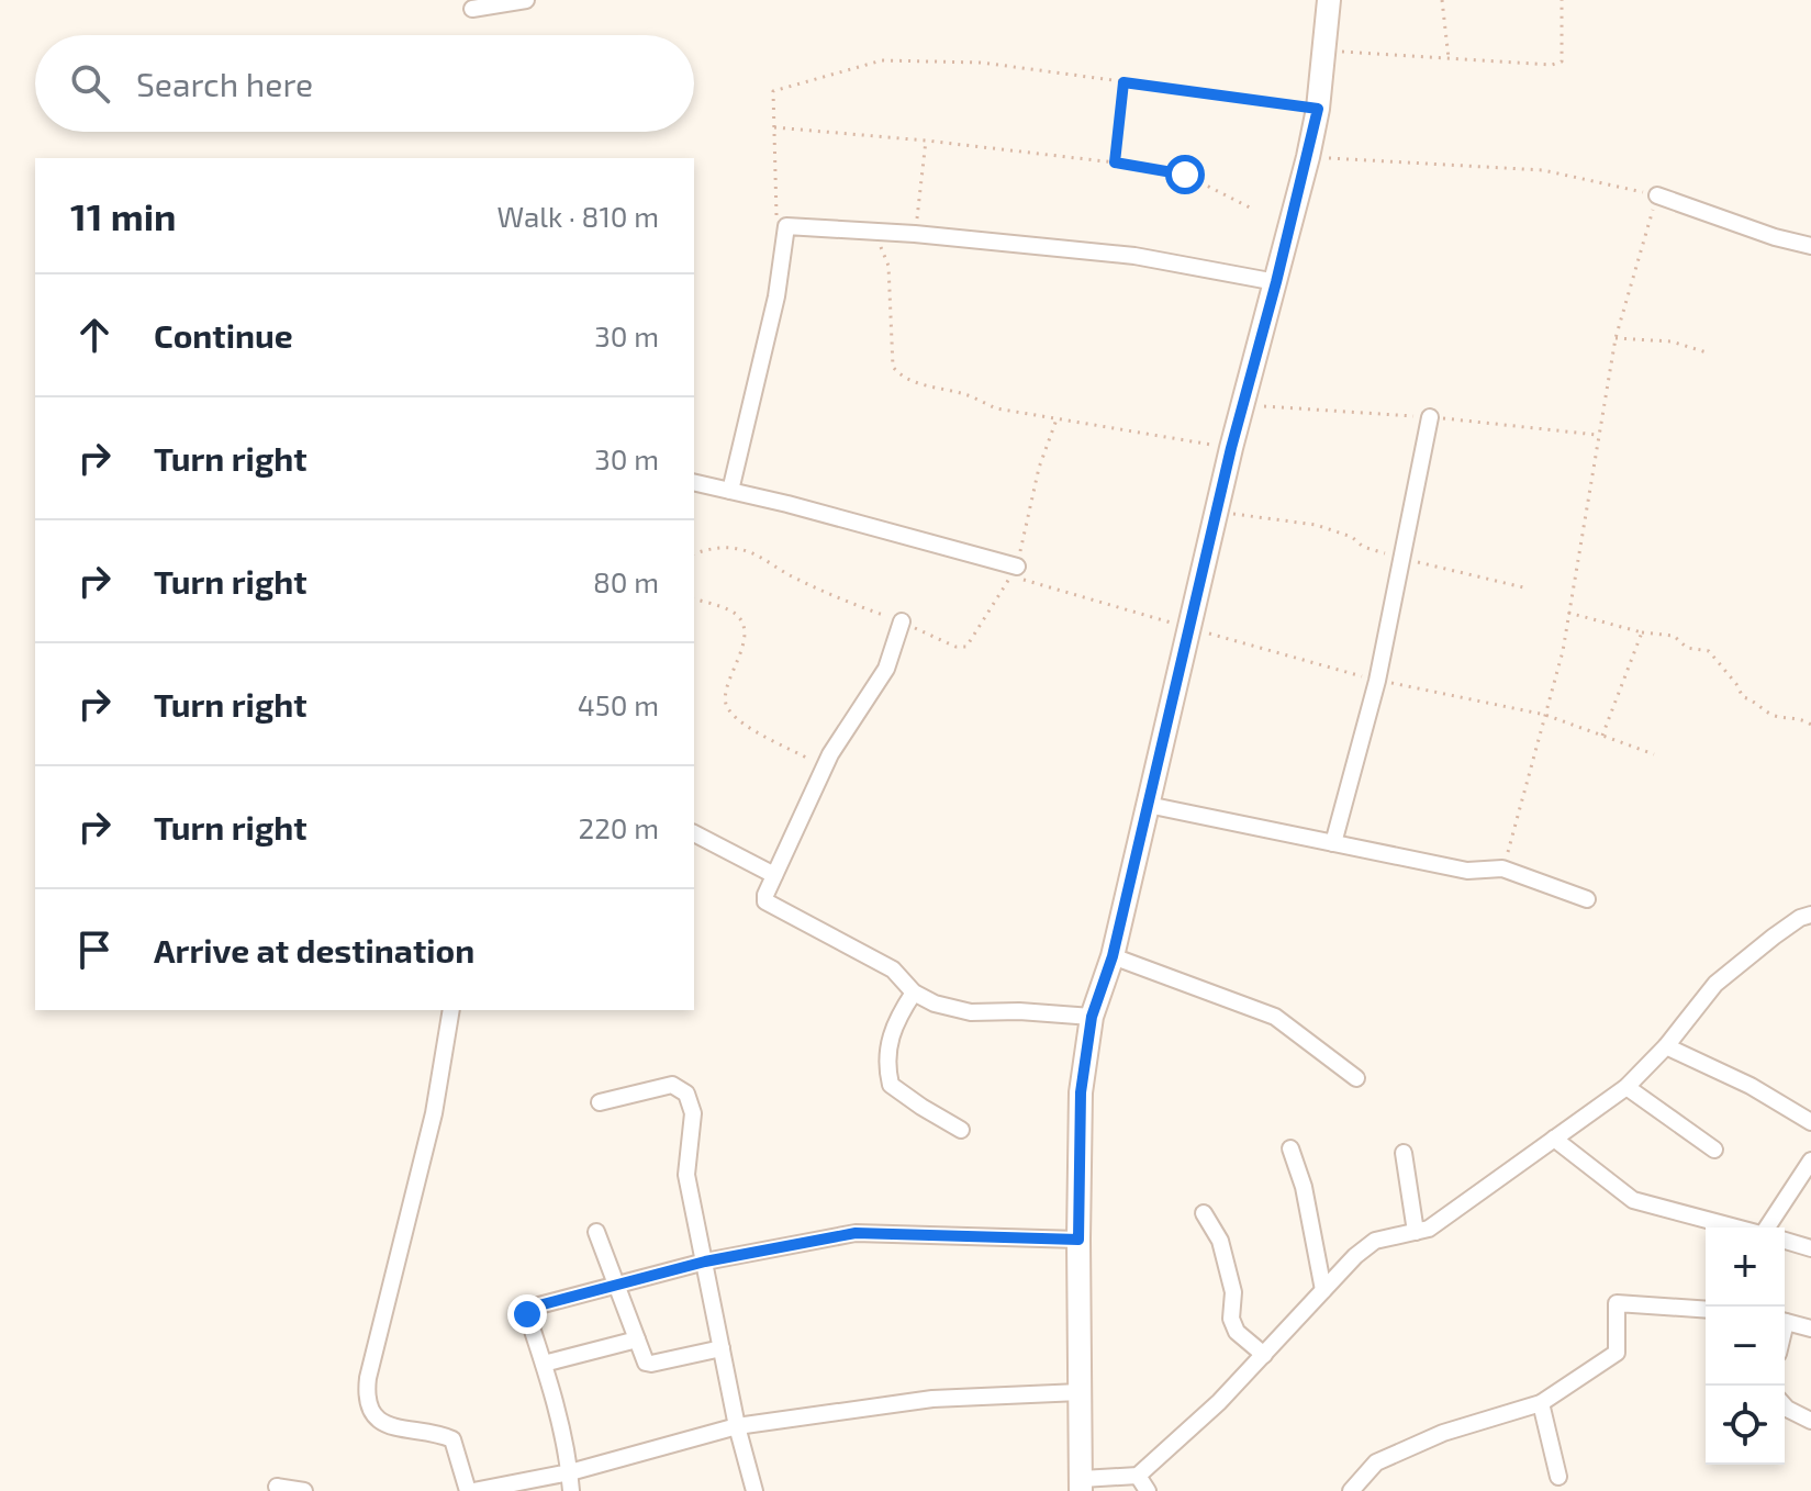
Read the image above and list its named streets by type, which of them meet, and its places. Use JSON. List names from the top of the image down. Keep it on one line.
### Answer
{"page":{"search":"Search here","heading":["11 min","Walk · 810 m"],"list":[["Continue","30 m"],["Turn right","30 m"],["Turn right","80 m"],["Turn right","450 m"],["Turn right","220 m"],"Arrive at destination"],"map_buttons":["+","−"]}}
